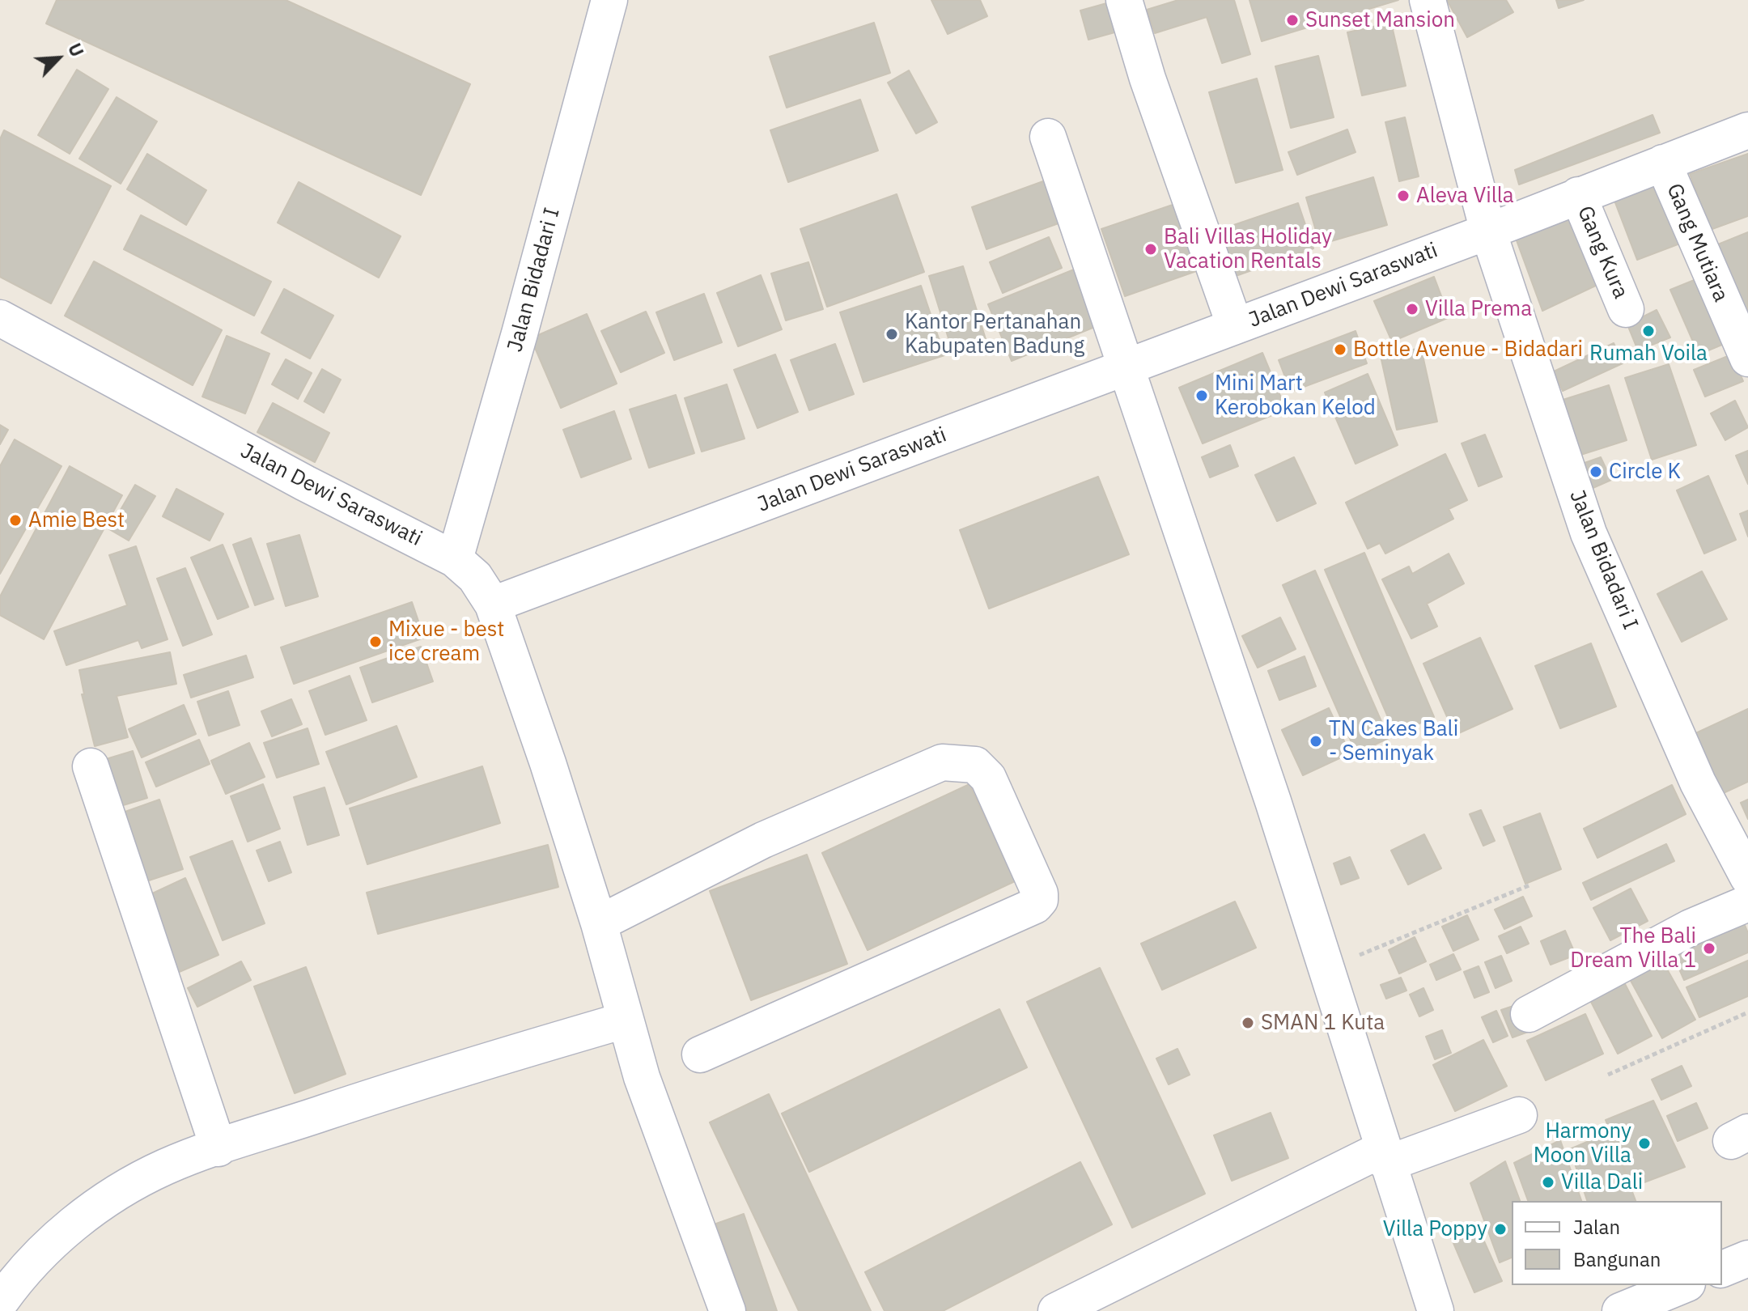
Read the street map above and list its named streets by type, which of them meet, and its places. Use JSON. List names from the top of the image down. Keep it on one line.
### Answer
{"streets":{"street":["Gang Mutiara","Gang Kura","Jalan Bidadari I","Jalan Dewi Saraswati"]},"crossings":[["Gang Mutiara","Jalan Dewi Saraswati"],["Gang Kura","Jalan Dewi Saraswati"],["Jalan Bidadari I","Jalan Dewi Saraswati"]],"places":["Sunset Mansion","Aleva Villa","Bali Villas Holiday Vacation Rentals","Villa Prema","Rumah Voila","Kantor Pertanahan Kabupaten Badung","Bottle Avenue - Bidadari","Mini Mart Kerobokan Kelod","Circle K","Amie Best","Mixue - best ice cream","TN Cakes Bali - Seminyak","The Bali Dream Villa 1","SMAN 1 Kuta","Harmony Moon Villa","Villa Dali","Villa Poppy"],"legend":["Jalan","Bangunan"],"north":"top right"}
